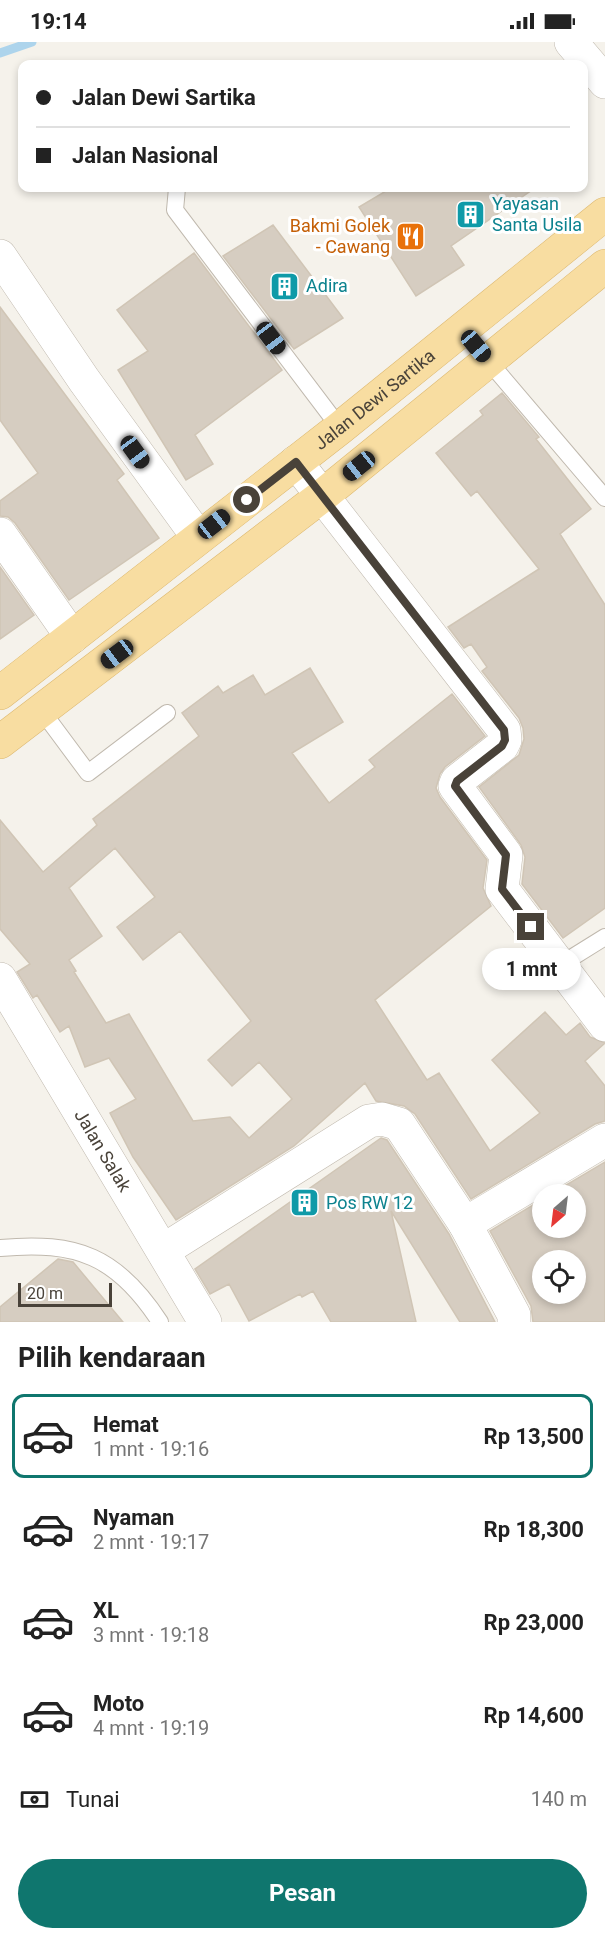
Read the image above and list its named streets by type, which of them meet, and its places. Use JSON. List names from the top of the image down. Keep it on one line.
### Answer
{"streets":{"main road":["Jalan Dewi Sartika"],"street":["Jalan Salak"]},"places":{"building":["Yayasan Santa Usila","Adira","Pos RW 12"],"restaurant":["Bakmi Golek - Cawang"]},"scale_bar":"20 m","north":"bottom left","page":{"status":"19:14","banner":["Jalan Dewi Sartika","Jalan Nasional"],"bubble":"1 mnt","scale":"20 m","heading":"Pilih kendaraan","list":[{"name":"Hemat","note":"1 mnt · 19:16","value":"Rp 13,500"},{"name":"Nyaman","note":"2 mnt · 19:17","value":"Rp 18,300"},{"name":"XL","note":"3 mnt · 19:18","value":"Rp 23,000"},{"name":"Moto","note":"4 mnt · 19:19","value":"Rp 14,600"}],"pay":["Tunai","140 m"],"buttons":"Pesan"}}
